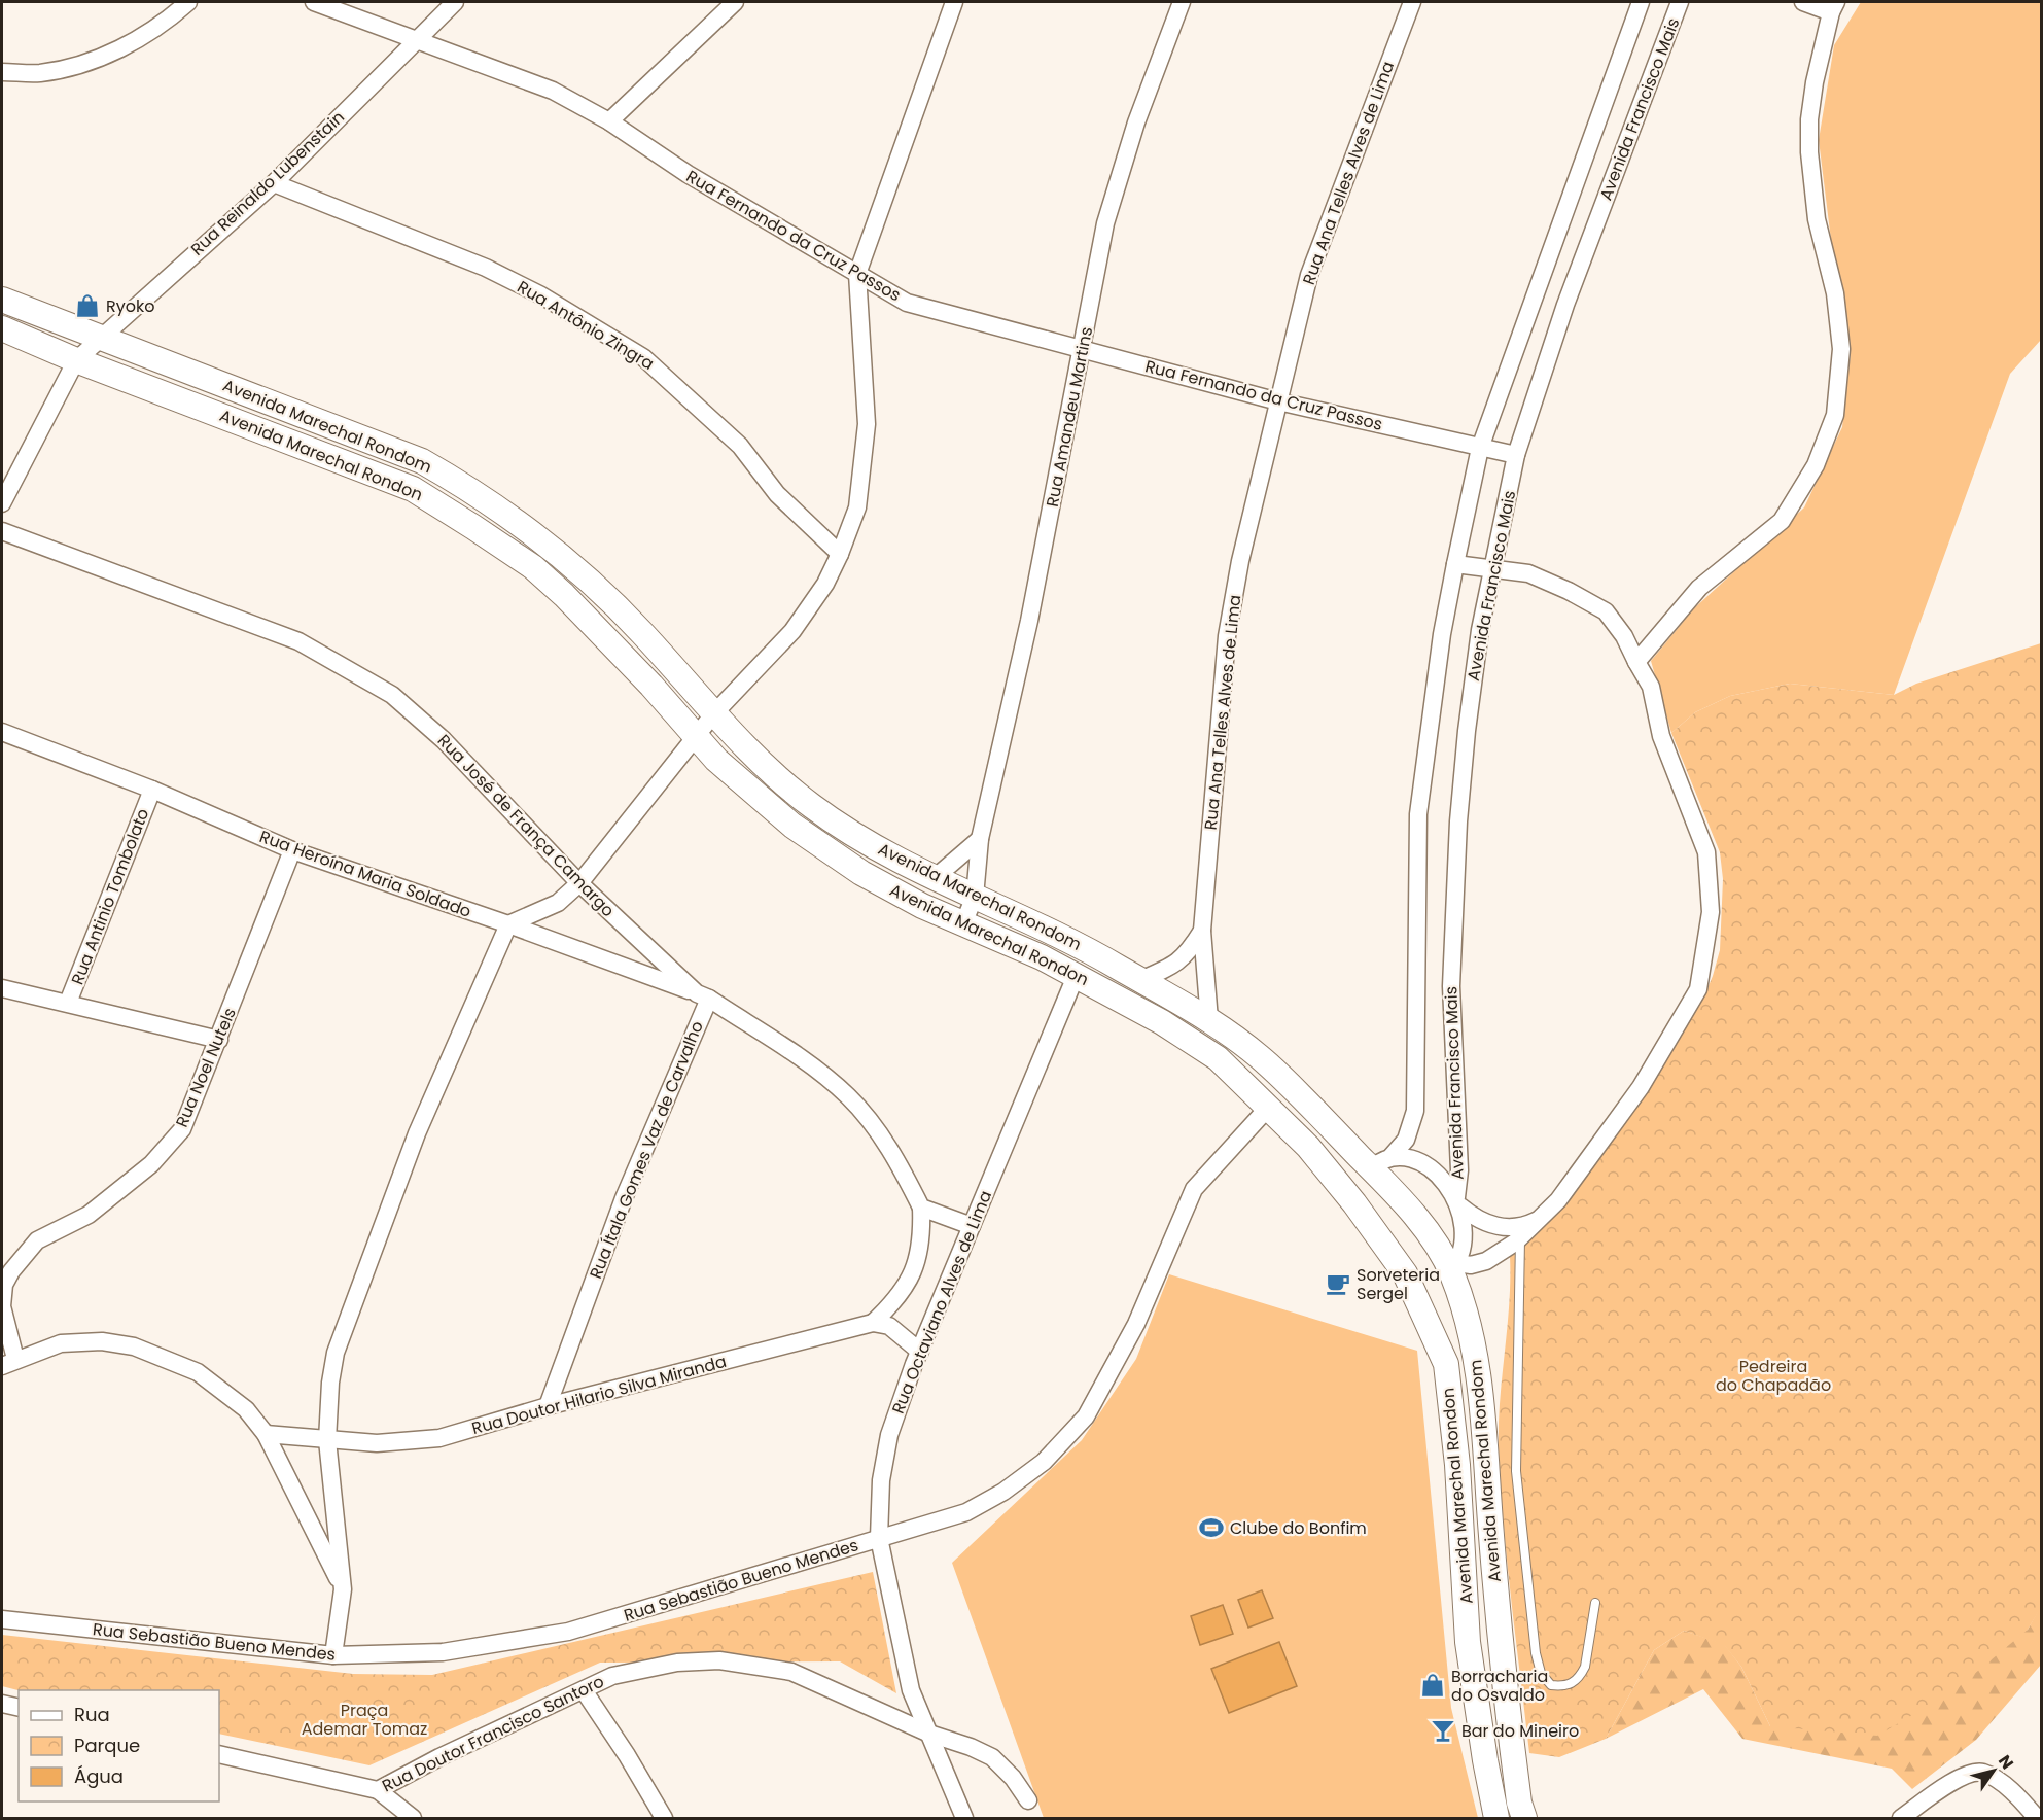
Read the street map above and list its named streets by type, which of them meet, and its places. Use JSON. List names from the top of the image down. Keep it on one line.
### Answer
{"streets":{"main road":["Avenida Marechal Rondom","Avenida Marechal Rondon"],"street":["Avenida Francisco Mais","Rua Ana Telles Alves de Lima","Rua Reinaldo Lubenstain","Rua Fernando da Cruz Passos","Rua Antônio Zingra","Rua Amandeu Martins","Rua José de França Camargo","Rua Heroína Maria Soldado","Rua Antinio Tombolato","Rua Noel Nutels","Rua Ítala Gomes Vaz de Carvalho","Rua Octaviano Alves de Lima","Rua Doutor Hilario Silva Miranda","Rua Sebastião Bueno Mendes","Rua Doutor Francisco Santoro"]},"crossings":[["Avenida Francisco Mais","Rua Fernando da Cruz Passos"],["Avenida Francisco Mais","Avenida Marechal Rondom"],["Rua Ana Telles Alves de Lima","Rua Fernando da Cruz Passos"],["Rua Ana Telles Alves de Lima","Avenida Marechal Rondom"],["Rua Reinaldo Lubenstain","Rua Fernando da Cruz Passos"],["Rua Reinaldo Lubenstain","Rua Antônio Zingra"],["Rua Reinaldo Lubenstain","Avenida Marechal Rondom"],["Rua Reinaldo Lubenstain","Avenida Marechal Rondon"],["Rua Fernando da Cruz Passos","Rua Amandeu Martins"],["Rua Amandeu Martins","Avenida Marechal Rondom"],["Rua Amandeu Martins","Avenida Marechal Rondon"],["Avenida Marechal Rondon","Rua Octaviano Alves de Lima"],["Avenida Marechal Rondon","Rua Sebastião Bueno Mendes"],["Rua José de França Camargo","Rua Heroína Maria Soldado"],["Rua José de França Camargo","Rua Ítala Gomes Vaz de Carvalho"],["Rua Heroína Maria Soldado","Rua Antinio Tombolato"],["Rua Heroína Maria Soldado","Rua Noel Nutels"],["Rua Heroína Maria Soldado","Rua Ítala Gomes Vaz de Carvalho"],["Rua Ítala Gomes Vaz de Carvalho","Rua Doutor Hilario Silva Miranda"],["Rua Octaviano Alves de Lima","Rua Sebastião Bueno Mendes"],["Rua Octaviano Alves de Lima","Rua Doutor Francisco Santoro"]],"parks":["Pedreira do Chapadão","Praça Ademar Tomaz"],"places":{"shop":["Ryoko","Borracharia do Osvaldo"],"cafe":["Sorveteria Sergel"],"sports":["Clube do Bonfim"],"bar":["Bar do Mineiro"]},"legend":["Rua","Parque","Água"],"north":"top right"}
